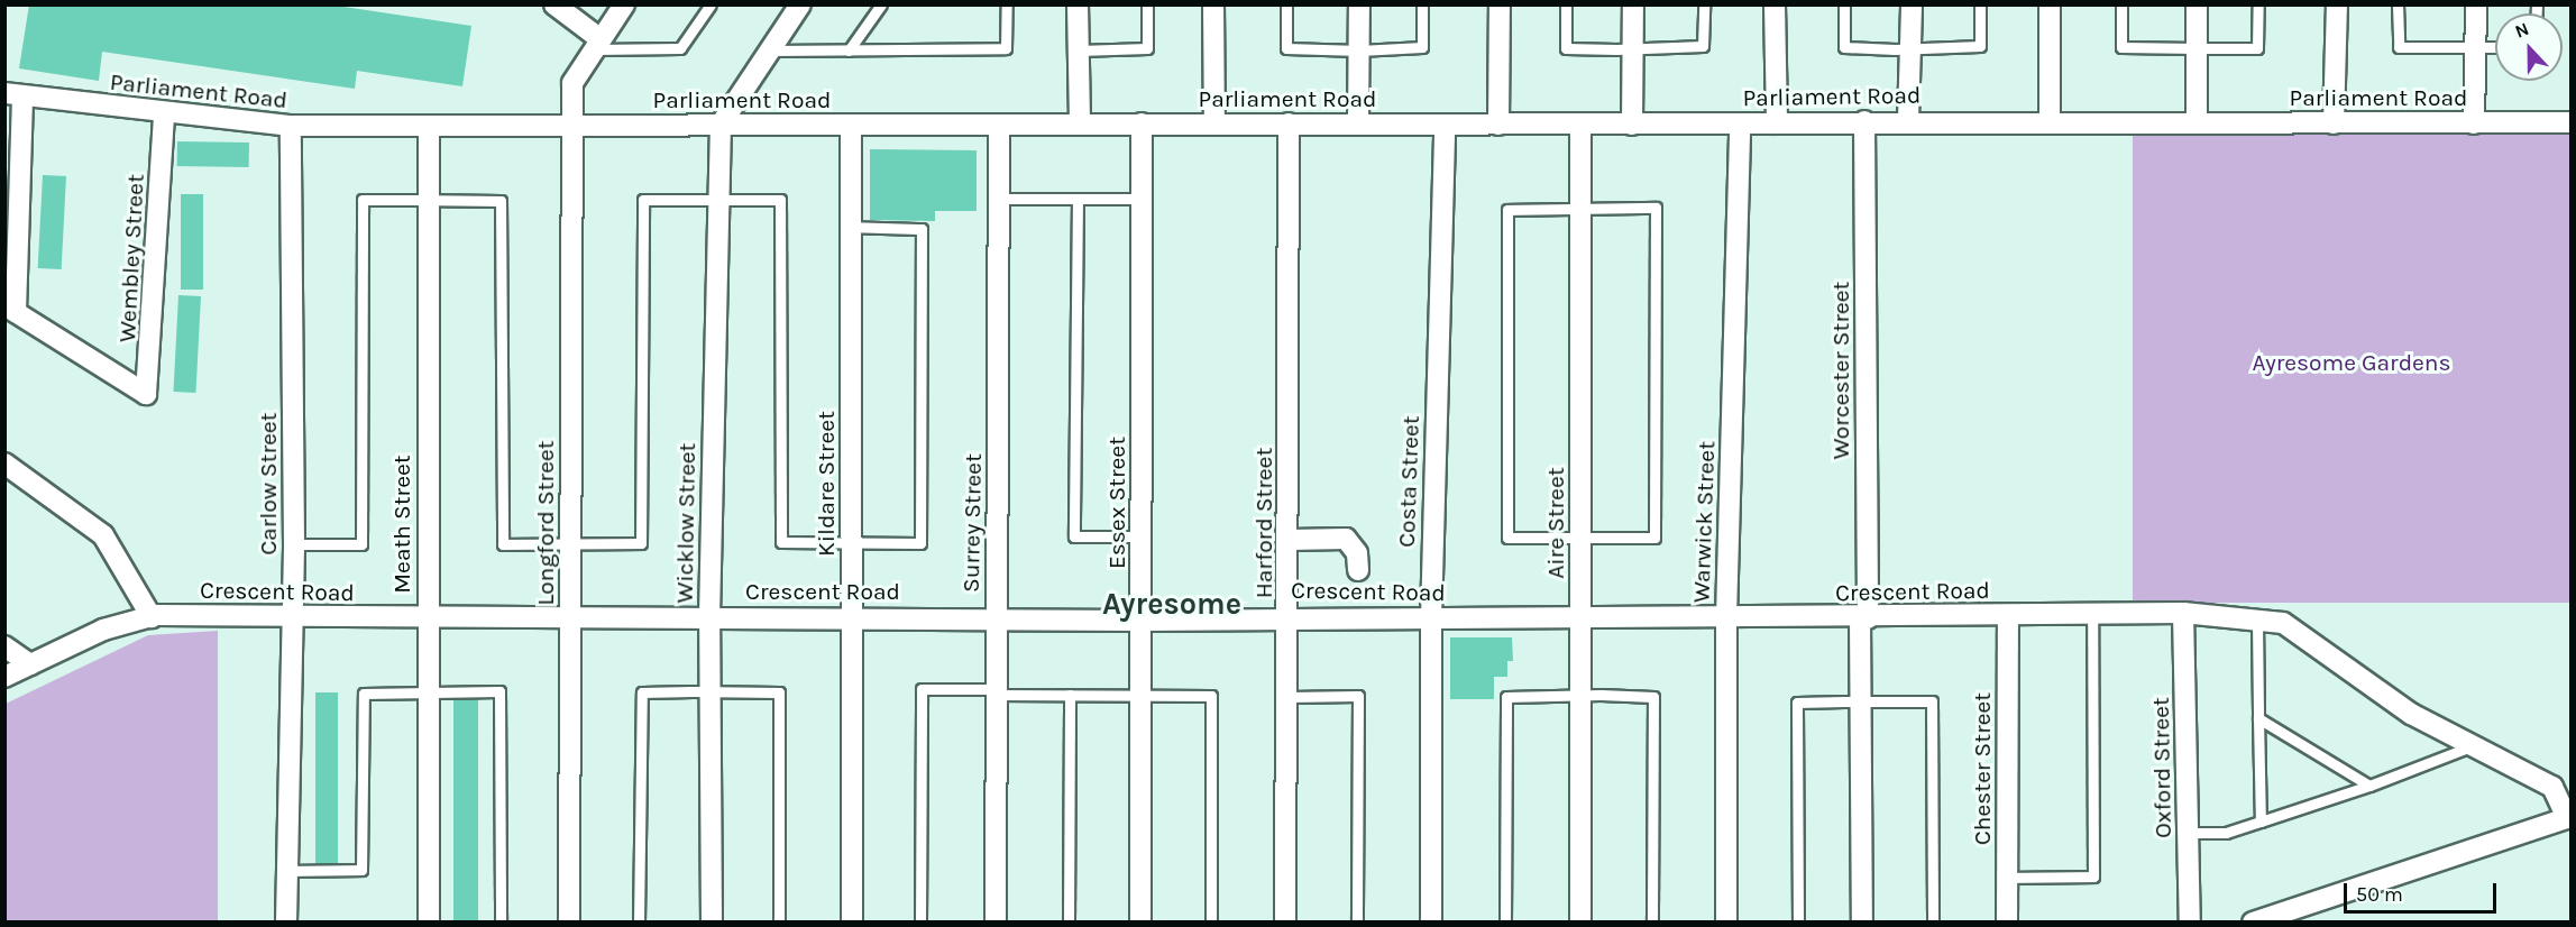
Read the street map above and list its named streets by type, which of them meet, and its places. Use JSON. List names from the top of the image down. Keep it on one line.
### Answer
{"streets":{"street":["Parliament Road","Wembley Street","Worcester Street","Costa Street","Carlow Street","Kildare Street","Essex Street","Warwick Street","Longford Street","Wicklow Street","Surrey Street","Harford Street","Aire Street","Meath Street","Crescent Road","Oxford Street","Chester Street"]},"crossings":[["Parliament Road","Wembley Street"],["Parliament Road","Worcester Street"],["Parliament Road","Costa Street"],["Parliament Road","Carlow Street"],["Parliament Road","Kildare Street"],["Parliament Road","Essex Street"],["Parliament Road","Warwick Street"],["Parliament Road","Longford Street"],["Parliament Road","Wicklow Street"],["Parliament Road","Surrey Street"],["Parliament Road","Harford Street"],["Parliament Road","Aire Street"],["Parliament Road","Meath Street"],["Worcester Street","Crescent Road"],["Costa Street","Crescent Road"],["Carlow Street","Crescent Road"],["Kildare Street","Crescent Road"],["Essex Street","Crescent Road"],["Warwick Street","Crescent Road"],["Longford Street","Crescent Road"],["Wicklow Street","Crescent Road"],["Surrey Street","Crescent Road"],["Harford Street","Crescent Road"],["Aire Street","Crescent Road"],["Meath Street","Crescent Road"],["Crescent Road","Oxford Street"],["Crescent Road","Chester Street"]],"districts":["Ayresome"],"parks":["Ayresome Gardens"],"scale_bar":"50 m","north":"top"}
